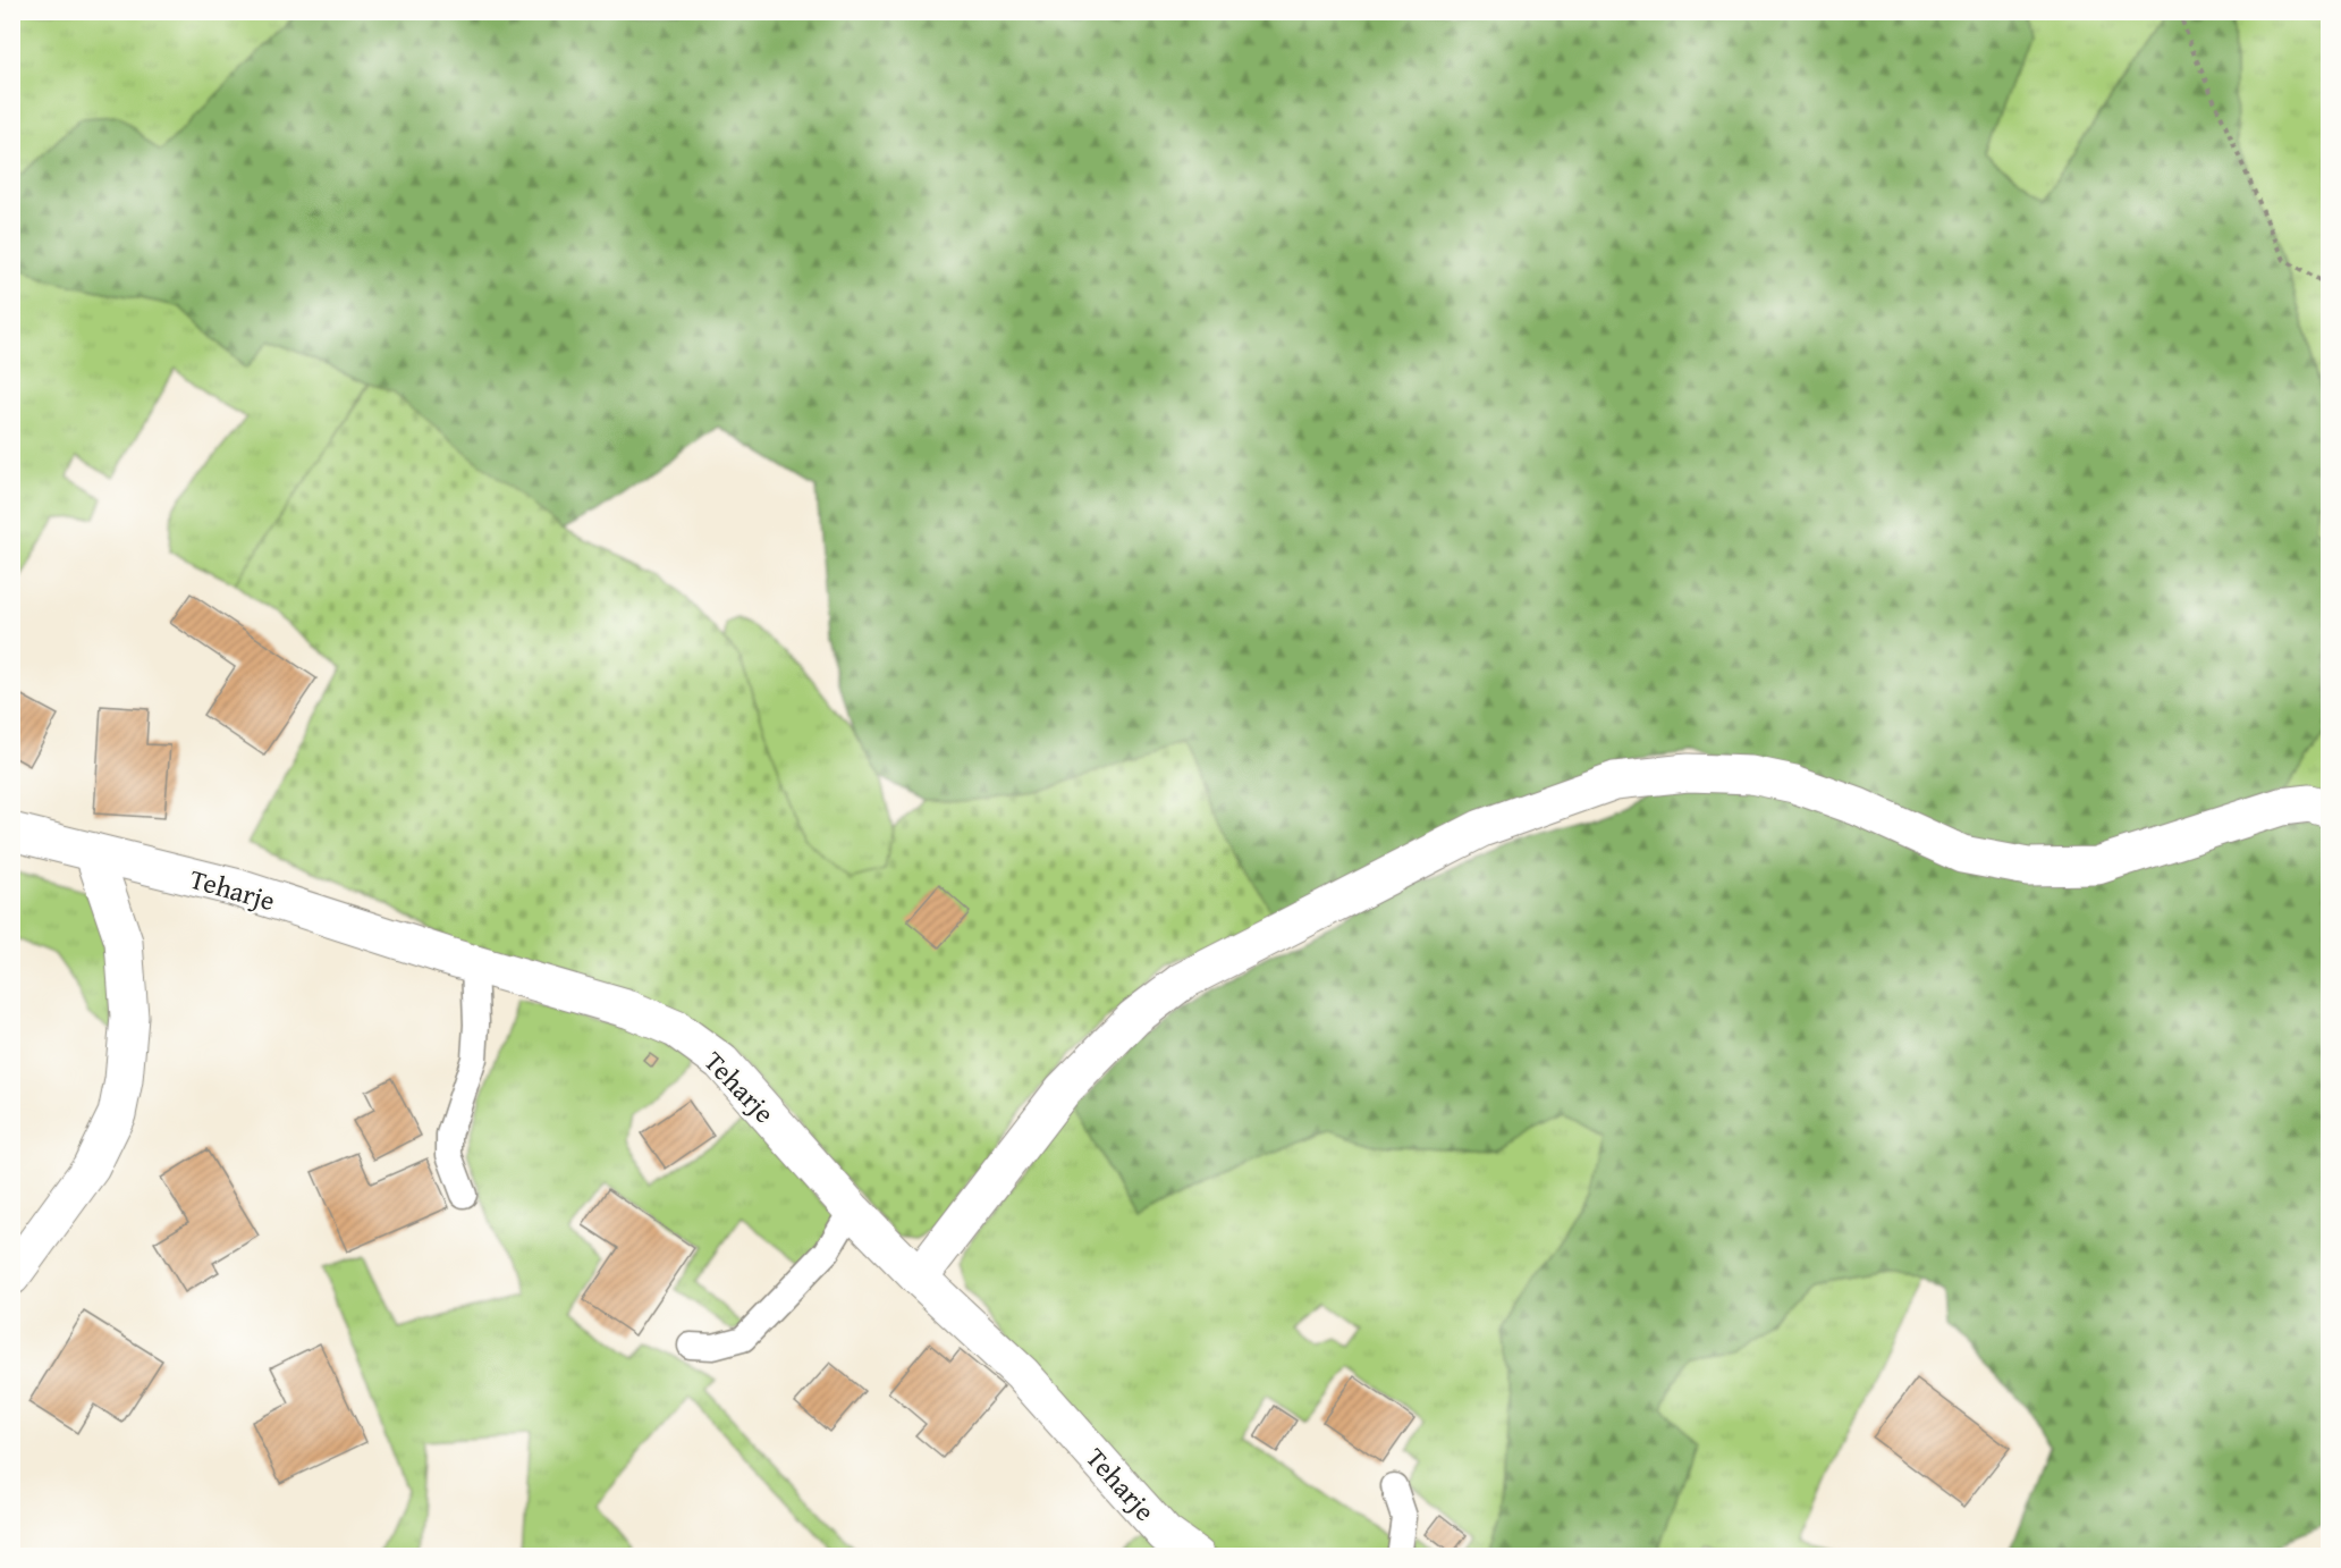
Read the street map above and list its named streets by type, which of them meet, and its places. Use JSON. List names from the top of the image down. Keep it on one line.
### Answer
{"streets":{"street":["Teharje"]}}
